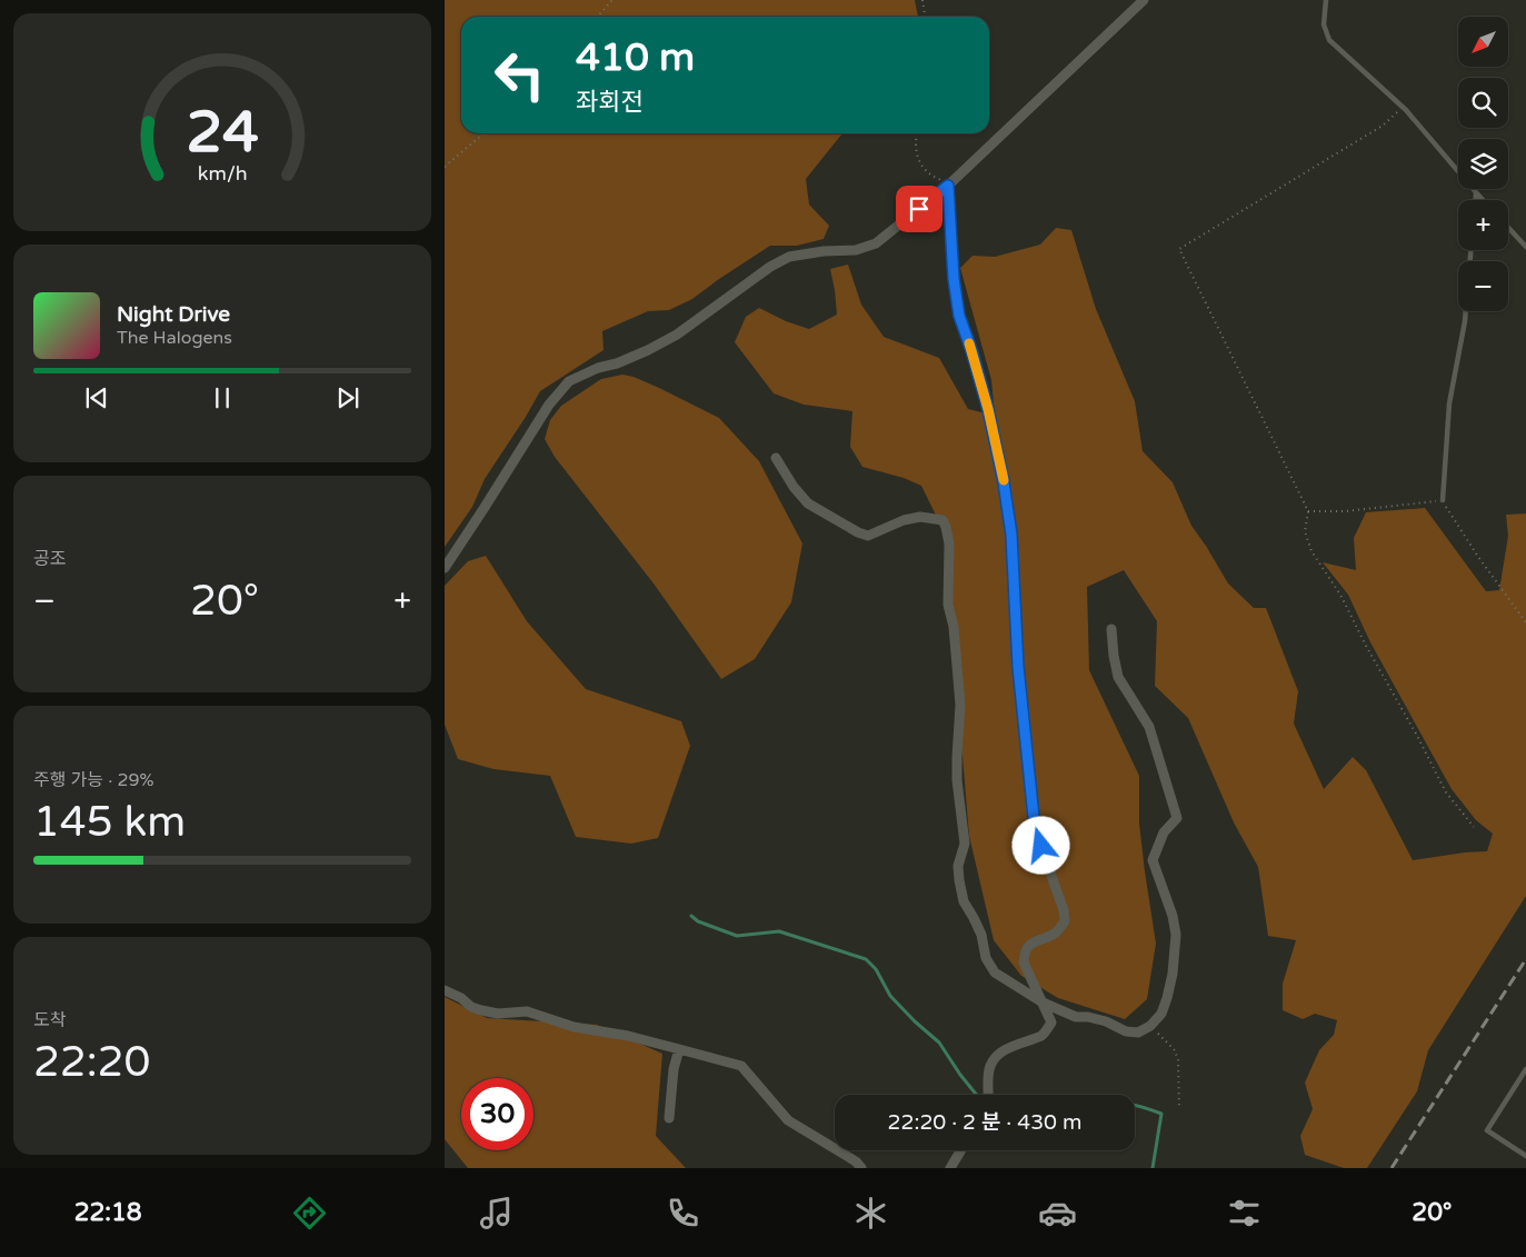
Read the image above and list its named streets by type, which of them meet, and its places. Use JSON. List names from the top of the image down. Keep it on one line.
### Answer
{"north":"bottom left","page":{"map_buttons":["+","−"],"turn":["410 m","좌회전"],"song":["Night Drive","The Halogens"],"tile":["공조",["주행 가능 · 29%","145 km"],["도착","22:20"]],"heat":["−","20°","+"],"limit":"30","trip":"22:20 · 2 분 · 430 m","tabs":["22:18","20°"],"gauge":["24","km/h"]}}
